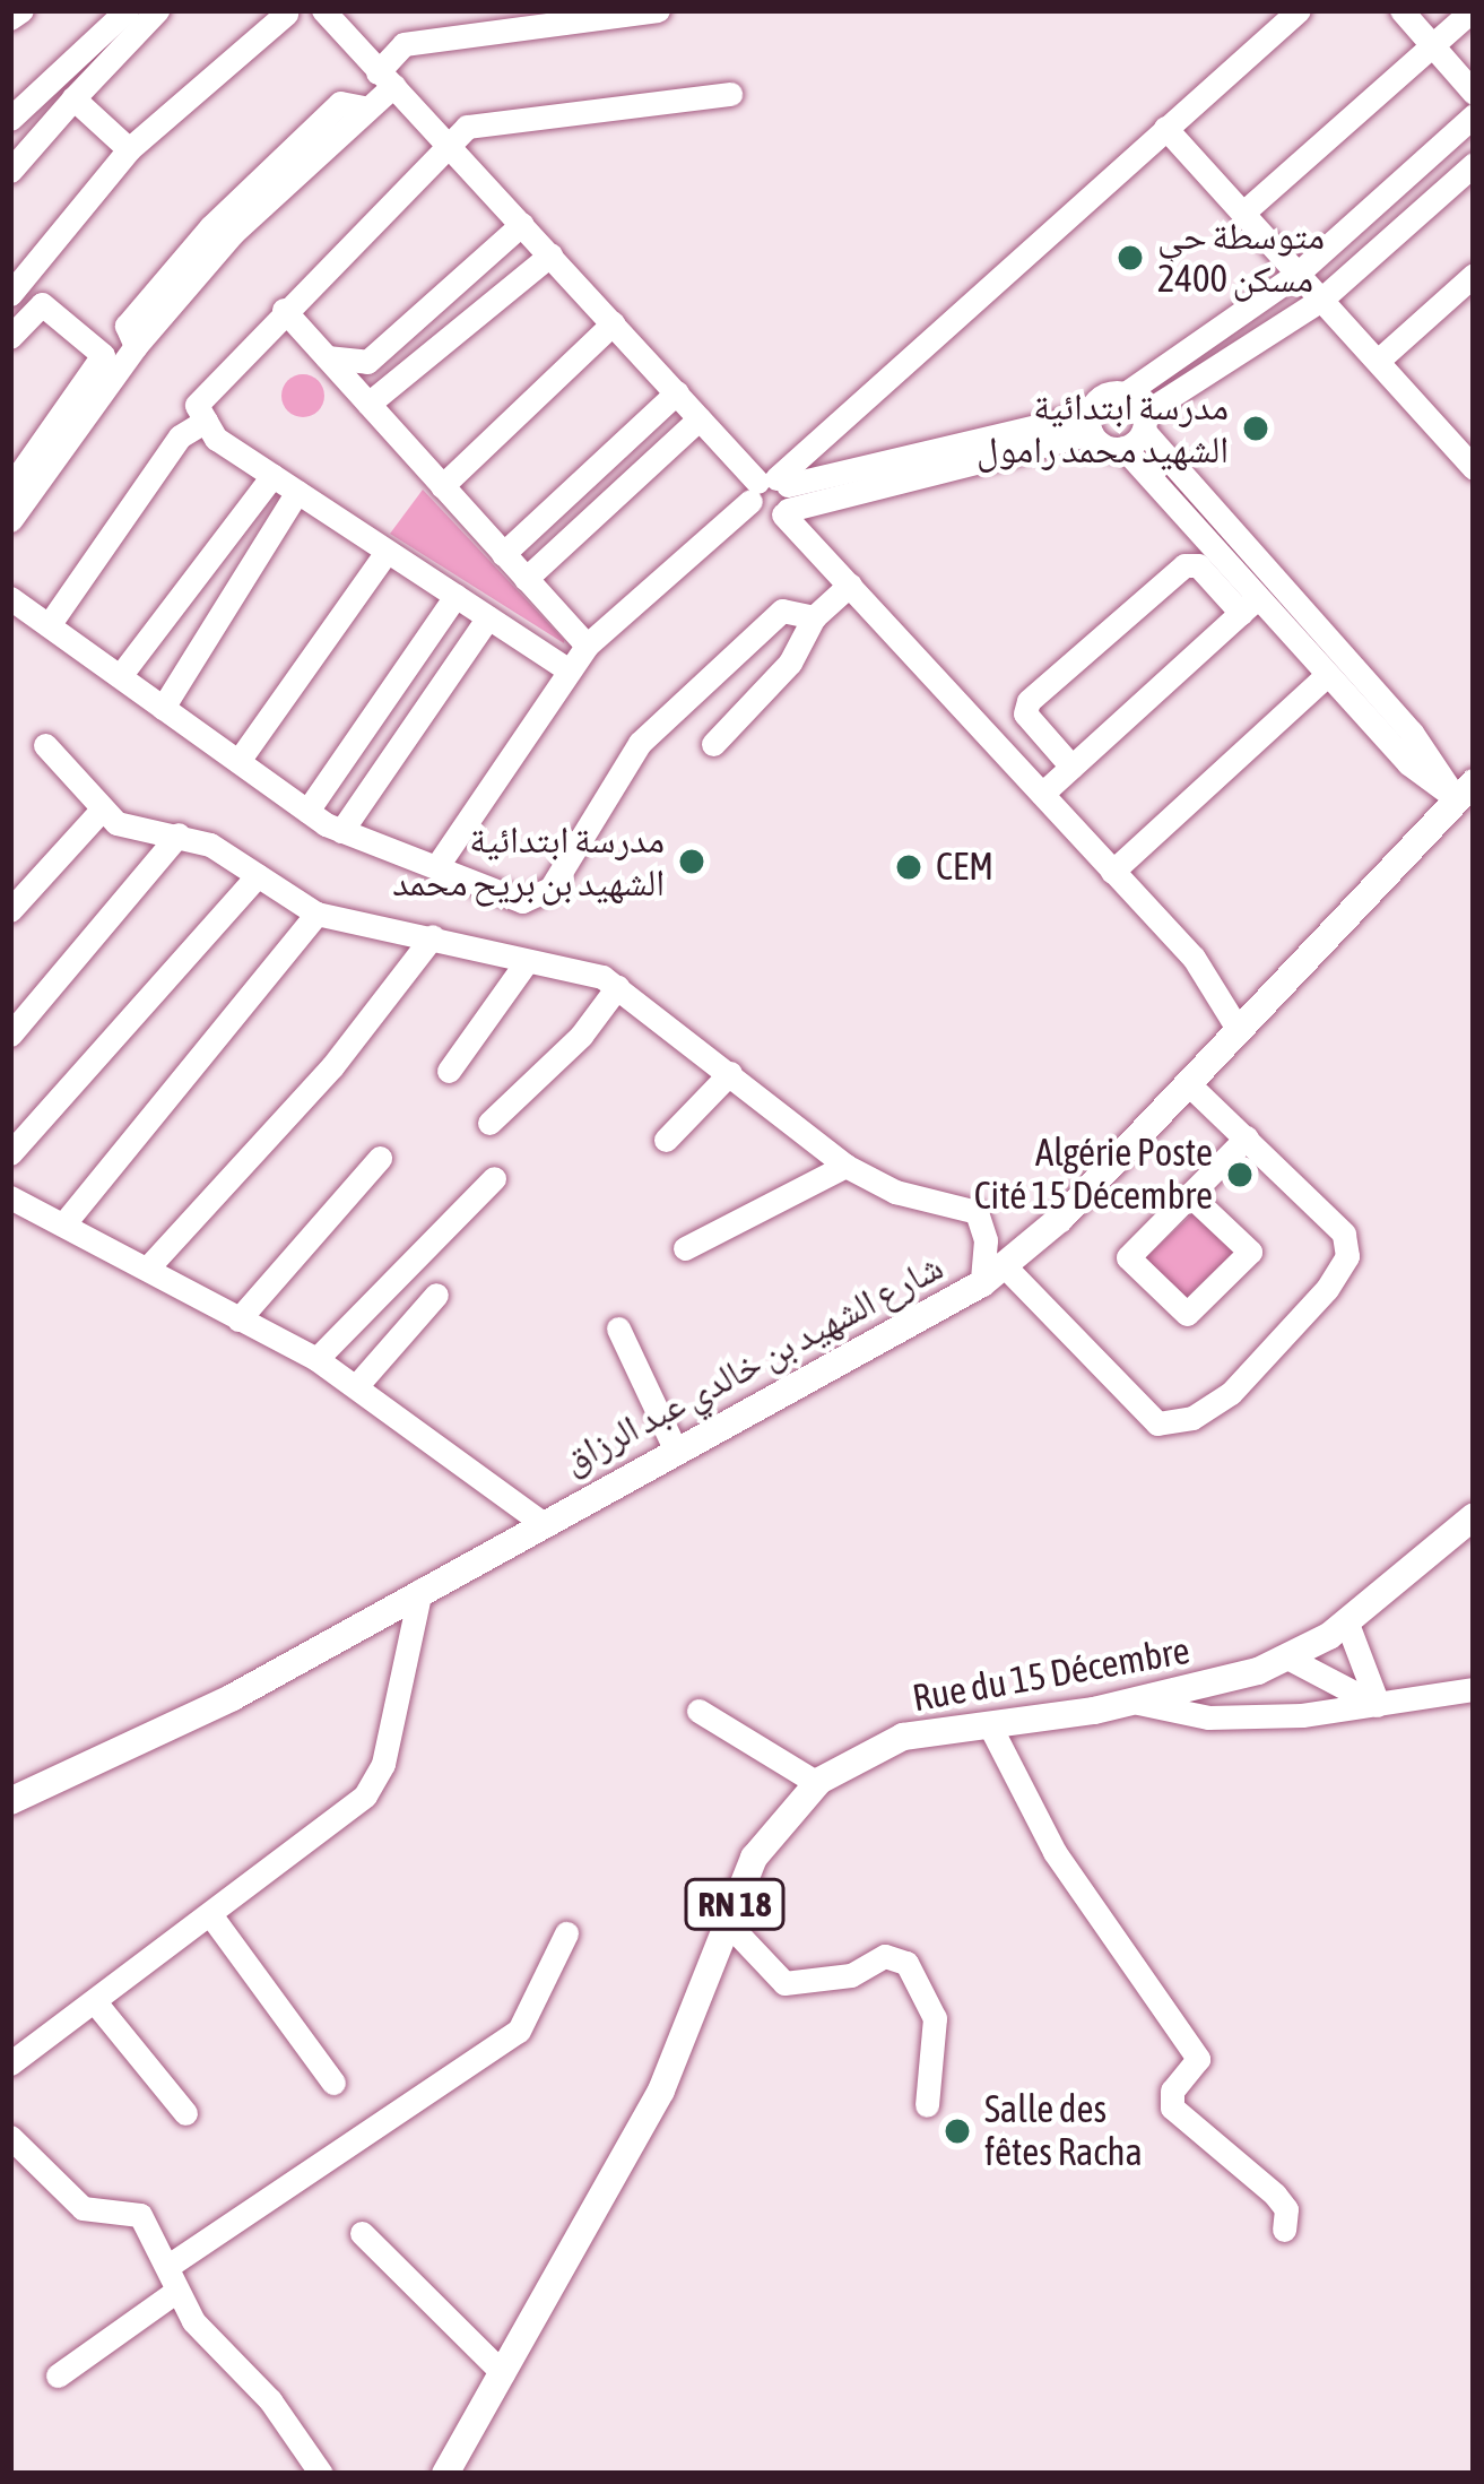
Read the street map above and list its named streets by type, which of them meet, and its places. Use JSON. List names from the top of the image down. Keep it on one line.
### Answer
{"streets":{"main road":["شارع الشهيد بن خالدي عبد الرزاق","Rue du 15 Décembre","RN 18"]},"places":["متوسطة حي 2400 مسكن","مدرسة ابتدائية الشهيد محمد رامول","مدرسة ابتدائية الشهيد بن بريح محمد","CEM","Algérie Poste Cité 15 Décembre","Salle des fêtes Racha"]}
